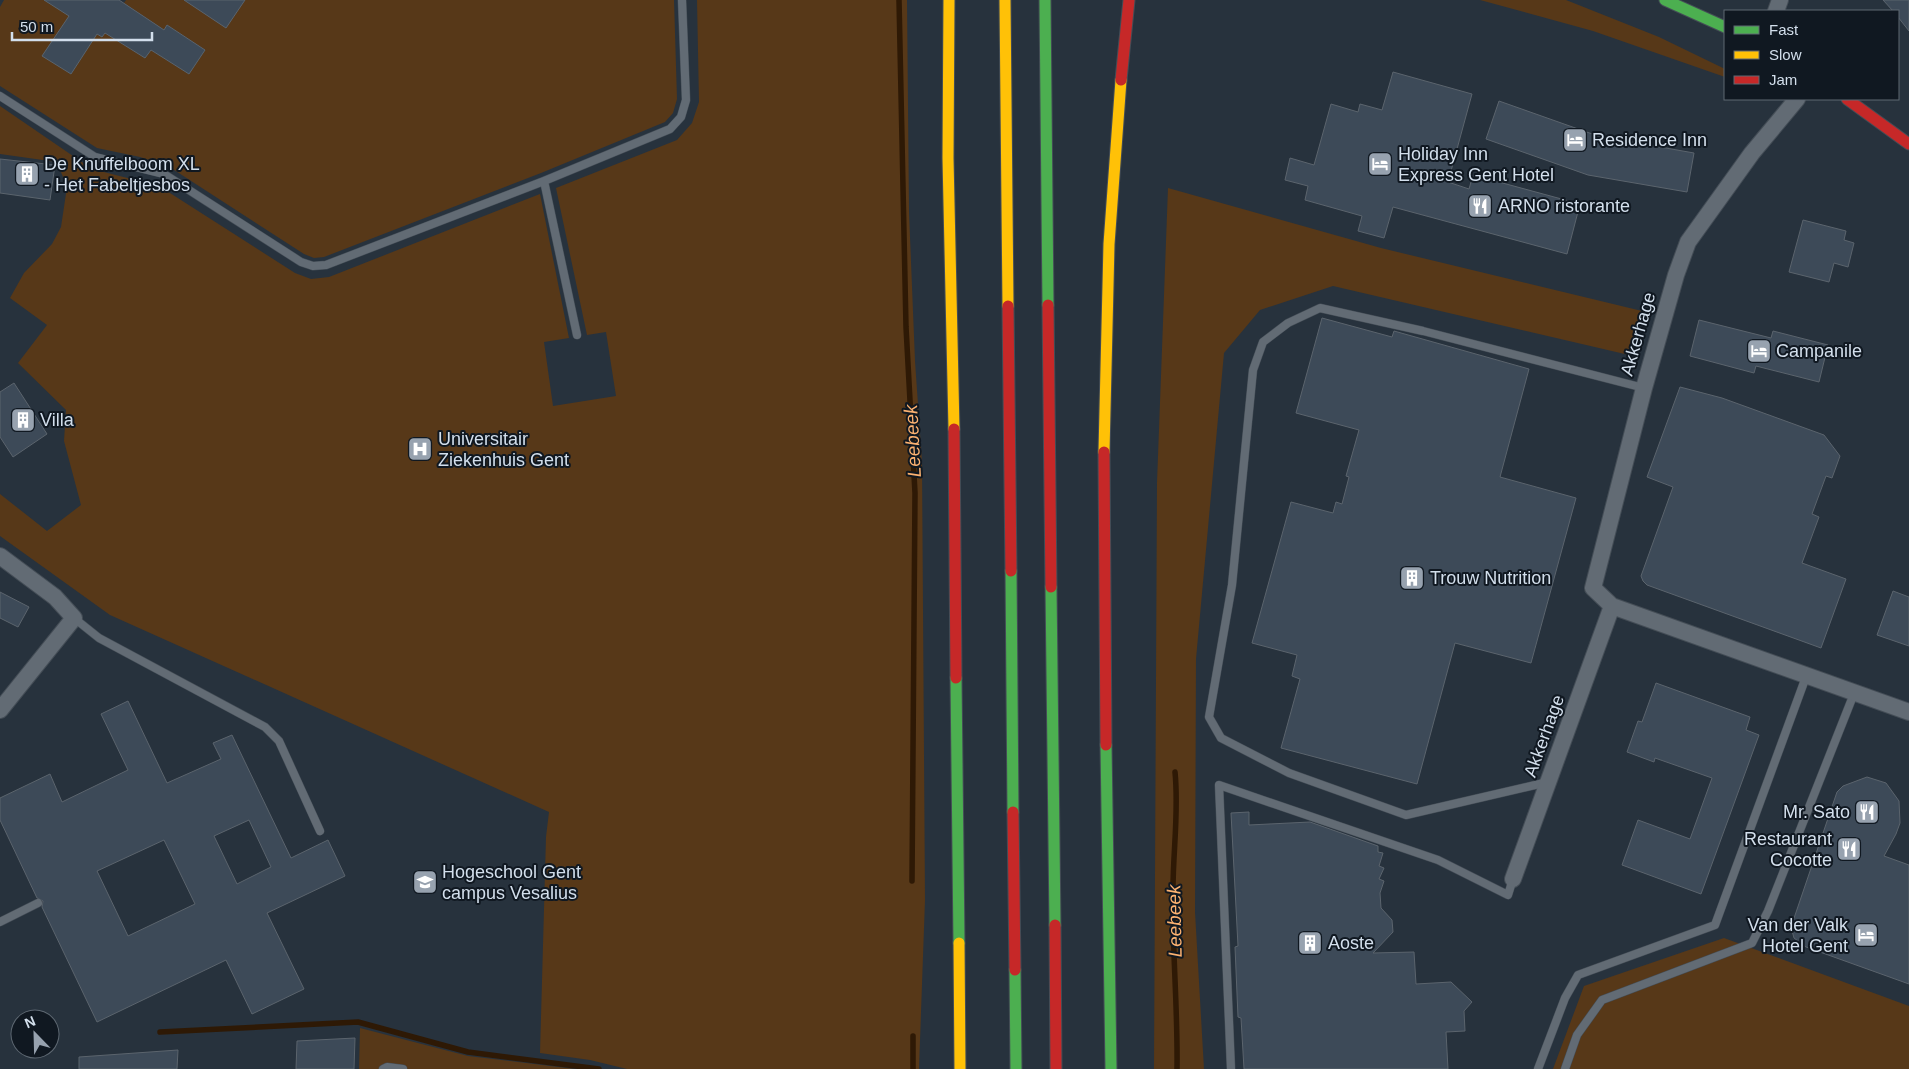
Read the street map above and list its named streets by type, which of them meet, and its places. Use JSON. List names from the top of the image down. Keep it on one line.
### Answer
{"streets":{"street":["Akkerhage"]},"water":["Leebeek"],"places":{"hotel":["Residence Inn","Holiday Inn Express Gent Hotel","Campanile","Van der Valk Hotel Gent"],"building":["De Knuffelboom XL - Het Fabeltjesbos","Villa","Trouw Nutrition","Aoste"],"restaurant":["ARNO ristorante","Mr. Sato","Restaurant Cocotte"],"hospital":["Universitair Ziekenhuis Gent"],"school or university":["Hogeschool Gent campus Vesalius"]},"legend":["Fast","Slow","Jam"],"scale_bar":"50 m","north":"top left"}
